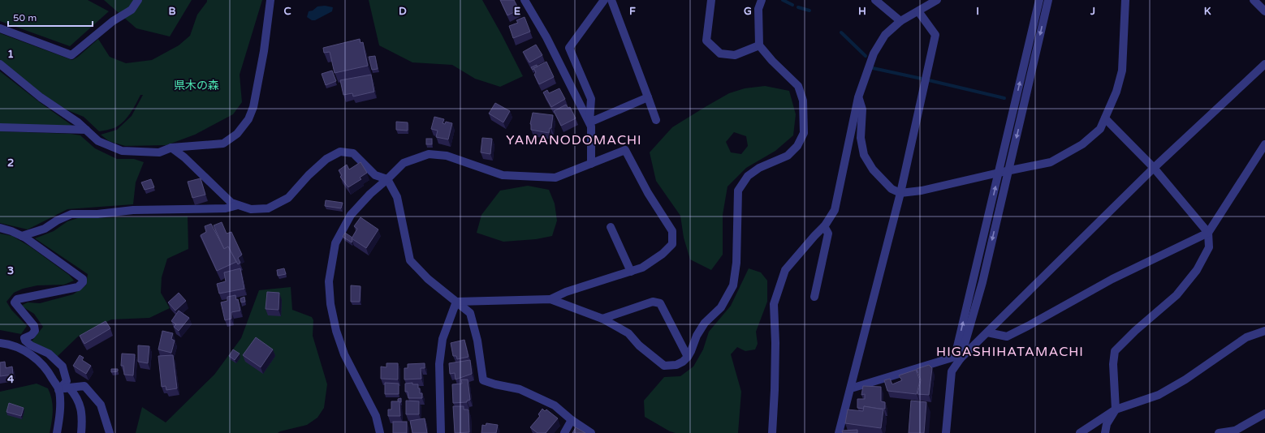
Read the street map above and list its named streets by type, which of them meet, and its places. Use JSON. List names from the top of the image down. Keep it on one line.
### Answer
{"districts":["YAMANODOMACHI","HIGASHIHATAMACHI"],"parks":["県木の森"],"scale_bar":"50 m","grid":{"columns":["B","C","D","E","F","G","H","I","J","K"],"rows":["1","2","3","4"]}}
